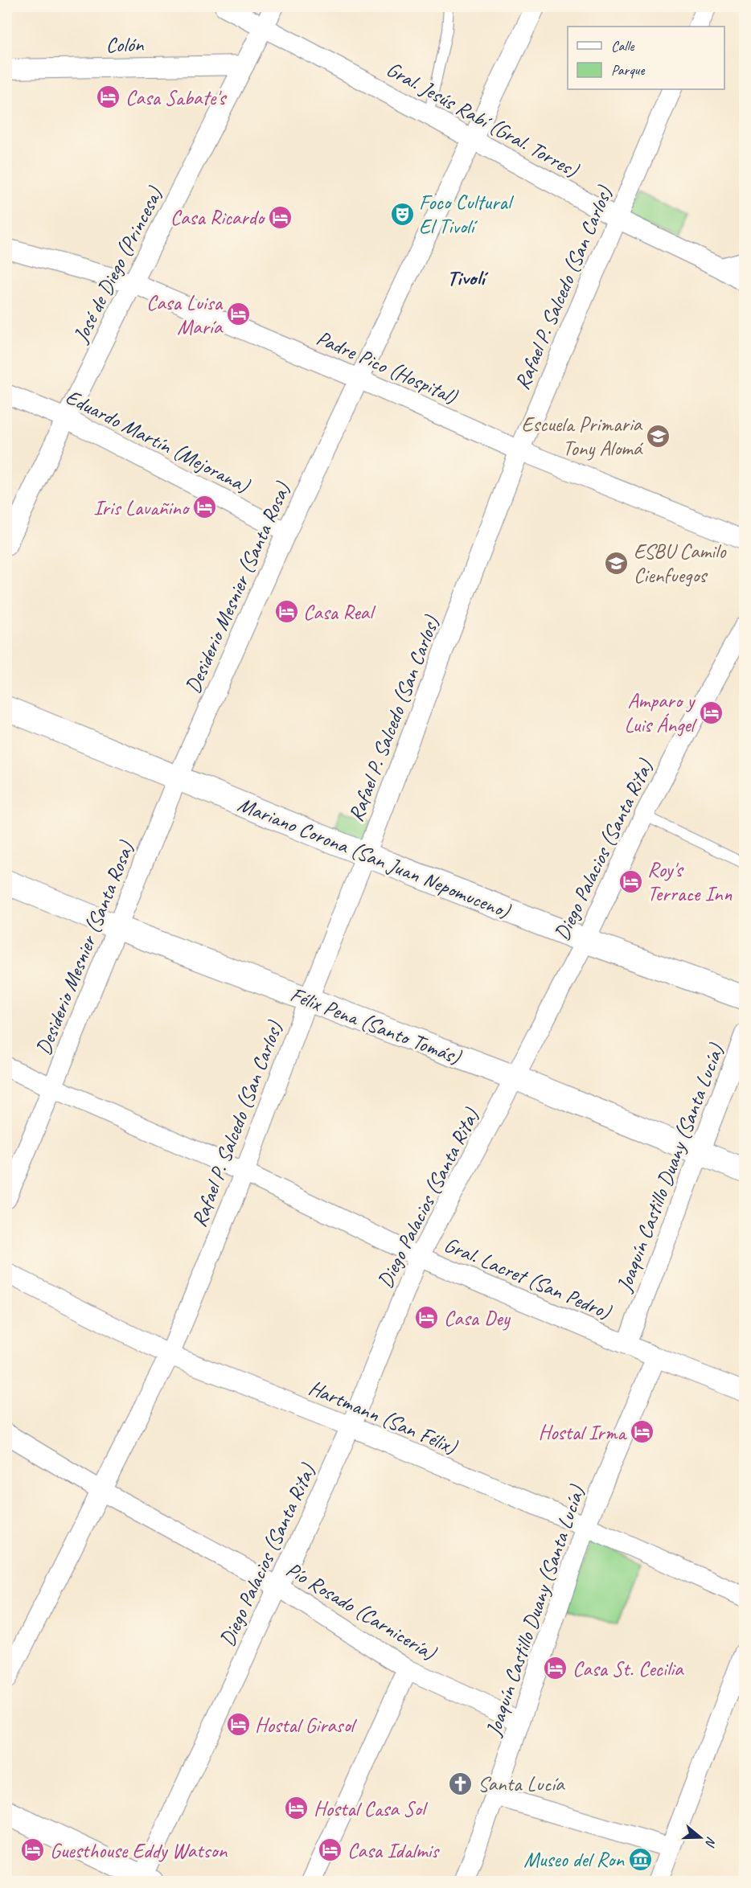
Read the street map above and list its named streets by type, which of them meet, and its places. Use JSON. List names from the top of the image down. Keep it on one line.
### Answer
{"streets":{"street":["Colón","Gral. Jesús Rabí (Gral. Torres)","José de Diego (Princesa)","Rafael P. Salcedo (San Carlos)","Padre Pico (Hospital)","Eduardo Martín (Mejorana)","Desiderio Mesnier (Santa Rosa)","Diego Palacios (Santa Rita)","Mariano Corona (San Juan Nepomuceno)","Félix Pena (Santo Tomás)","Joaquín Castillo Duany (Santa Lucía)","Gral. Lacret (San Pedro)","Hartmann (San Félix)","Pío Rosado (Carnicería)"]},"crossings":[["Colón","José de Diego (Princesa)"],["Gral. Jesús Rabí (Gral. Torres)","José de Diego (Princesa)"],["Gral. Jesús Rabí (Gral. Torres)","Rafael P. Salcedo (San Carlos)"],["Gral. Jesús Rabí (Gral. Torres)","Desiderio Mesnier (Santa Rosa)"],["José de Diego (Princesa)","Padre Pico (Hospital)"],["José de Diego (Princesa)","Eduardo Martín (Mejorana)"],["Rafael P. Salcedo (San Carlos)","Padre Pico (Hospital)"],["Rafael P. Salcedo (San Carlos)","Mariano Corona (San Juan Nepomuceno)"],["Rafael P. Salcedo (San Carlos)","Félix Pena (Santo Tomás)"],["Rafael P. Salcedo (San Carlos)","Gral. Lacret (San Pedro)"],["Rafael P. Salcedo (San Carlos)","Hartmann (San Félix)"],["Rafael P. Salcedo (San Carlos)","Pío Rosado (Carnicería)"],["Padre Pico (Hospital)","Desiderio Mesnier (Santa Rosa)"],["Eduardo Martín (Mejorana)","Desiderio Mesnier (Santa Rosa)"],["Desiderio Mesnier (Santa Rosa)","Mariano Corona (San Juan Nepomuceno)"],["Desiderio Mesnier (Santa Rosa)","Félix Pena (Santo Tomás)"],["Desiderio Mesnier (Santa Rosa)","Gral. Lacret (San Pedro)"],["Diego Palacios (Santa Rita)","Mariano Corona (San Juan Nepomuceno)"],["Diego Palacios (Santa Rita)","Félix Pena (Santo Tomás)"],["Diego Palacios (Santa Rita)","Gral. Lacret (San Pedro)"],["Diego Palacios (Santa Rita)","Hartmann (San Félix)"],["Diego Palacios (Santa Rita)","Pío Rosado (Carnicería)"],["Félix Pena (Santo Tomás)","Joaquín Castillo Duany (Santa Lucía)"],["Joaquín Castillo Duany (Santa Lucía)","Gral. Lacret (San Pedro)"],["Joaquín Castillo Duany (Santa Lucía)","Hartmann (San Félix)"],["Joaquín Castillo Duany (Santa Lucía)","Pío Rosado (Carnicería)"]],"districts":["Tivolí"],"places":{"hotel":["Casa Sabate's","Casa Ricardo","Casa Luisa María","Iris Lavañino","Casa Real","Amparo y Luis Ángel","Roy's Terrace Inn","Casa Dey","Hostal Irma","Casa St. Cecilia","Hostal Girasol","Hostal Casa Sol","Guesthouse Eddy Watson","Casa Idalmis"],"theatre":["Foco Cultural El Tivolí"],"school or university":["Escuela Primaria Tony Alomá","ESBU Camilo Cienfuegos"],"church":["Santa Lucía"],"museum":["Museo del Ron"]},"legend":["Calle","Parque"],"north":"right"}
